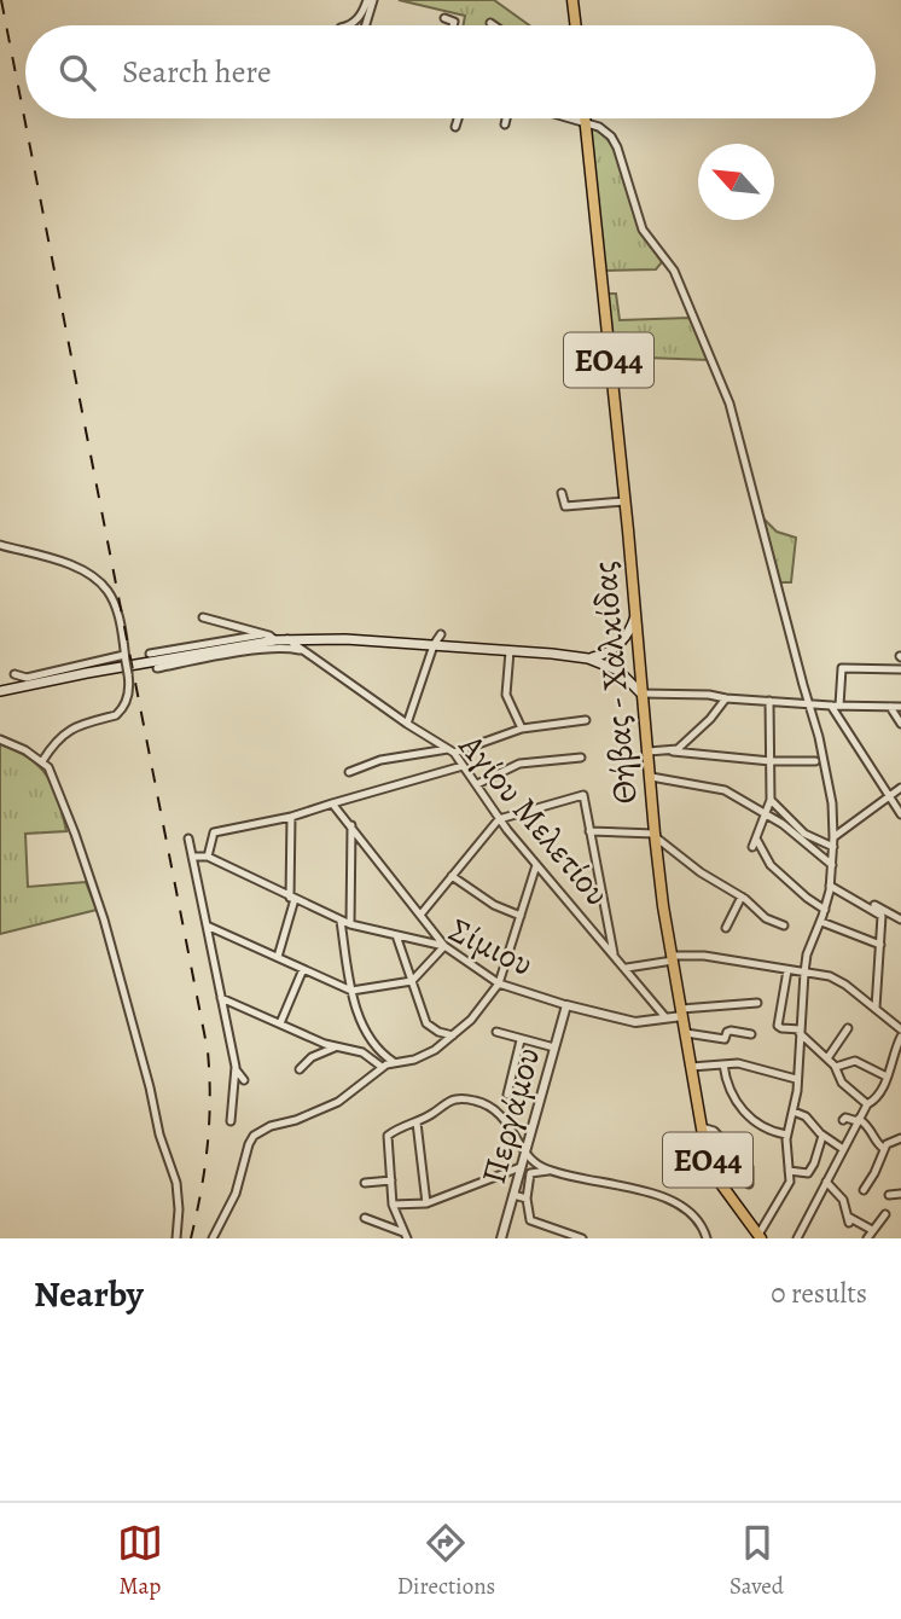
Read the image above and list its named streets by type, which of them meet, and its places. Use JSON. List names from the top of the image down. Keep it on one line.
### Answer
{"streets":{"main road":["ΕΟ44","Θήβας - Χαλκίδας"],"street":["Αγίου Μελετίου","Σίμιου","Περγάμου"]},"crossings":[["Αγίου Μελετίου","Σίμιου"],["Σίμιου","Περγάμου"]],"north":"top left","page":{"search":"Search here","heading":["Nearby","0 results"],"nav":["Map","Directions","Saved"]}}
